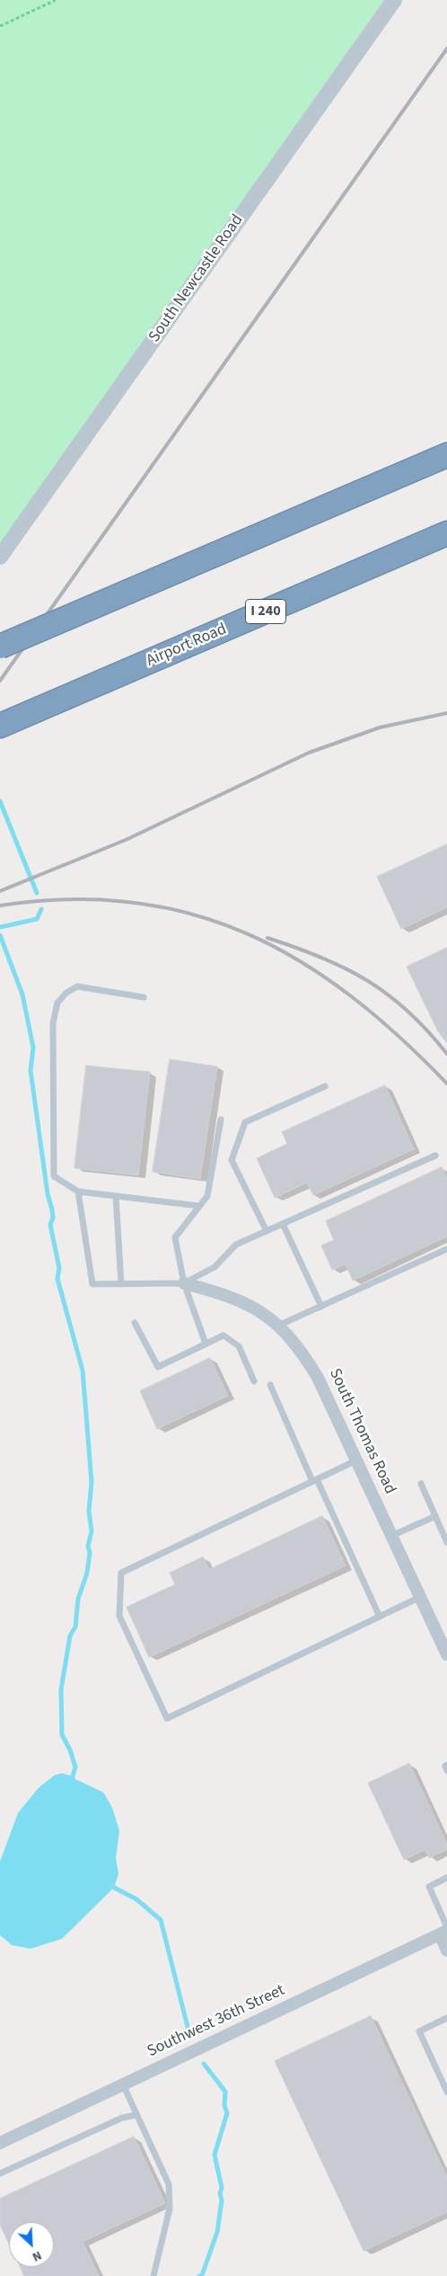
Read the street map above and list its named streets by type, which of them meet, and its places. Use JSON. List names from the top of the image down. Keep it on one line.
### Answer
{"streets":{"highway":["I 240","Airport Road"],"street":["South Newcastle Road","South Thomas Road","Southwest 36th Street"]},"north":"bottom right"}
